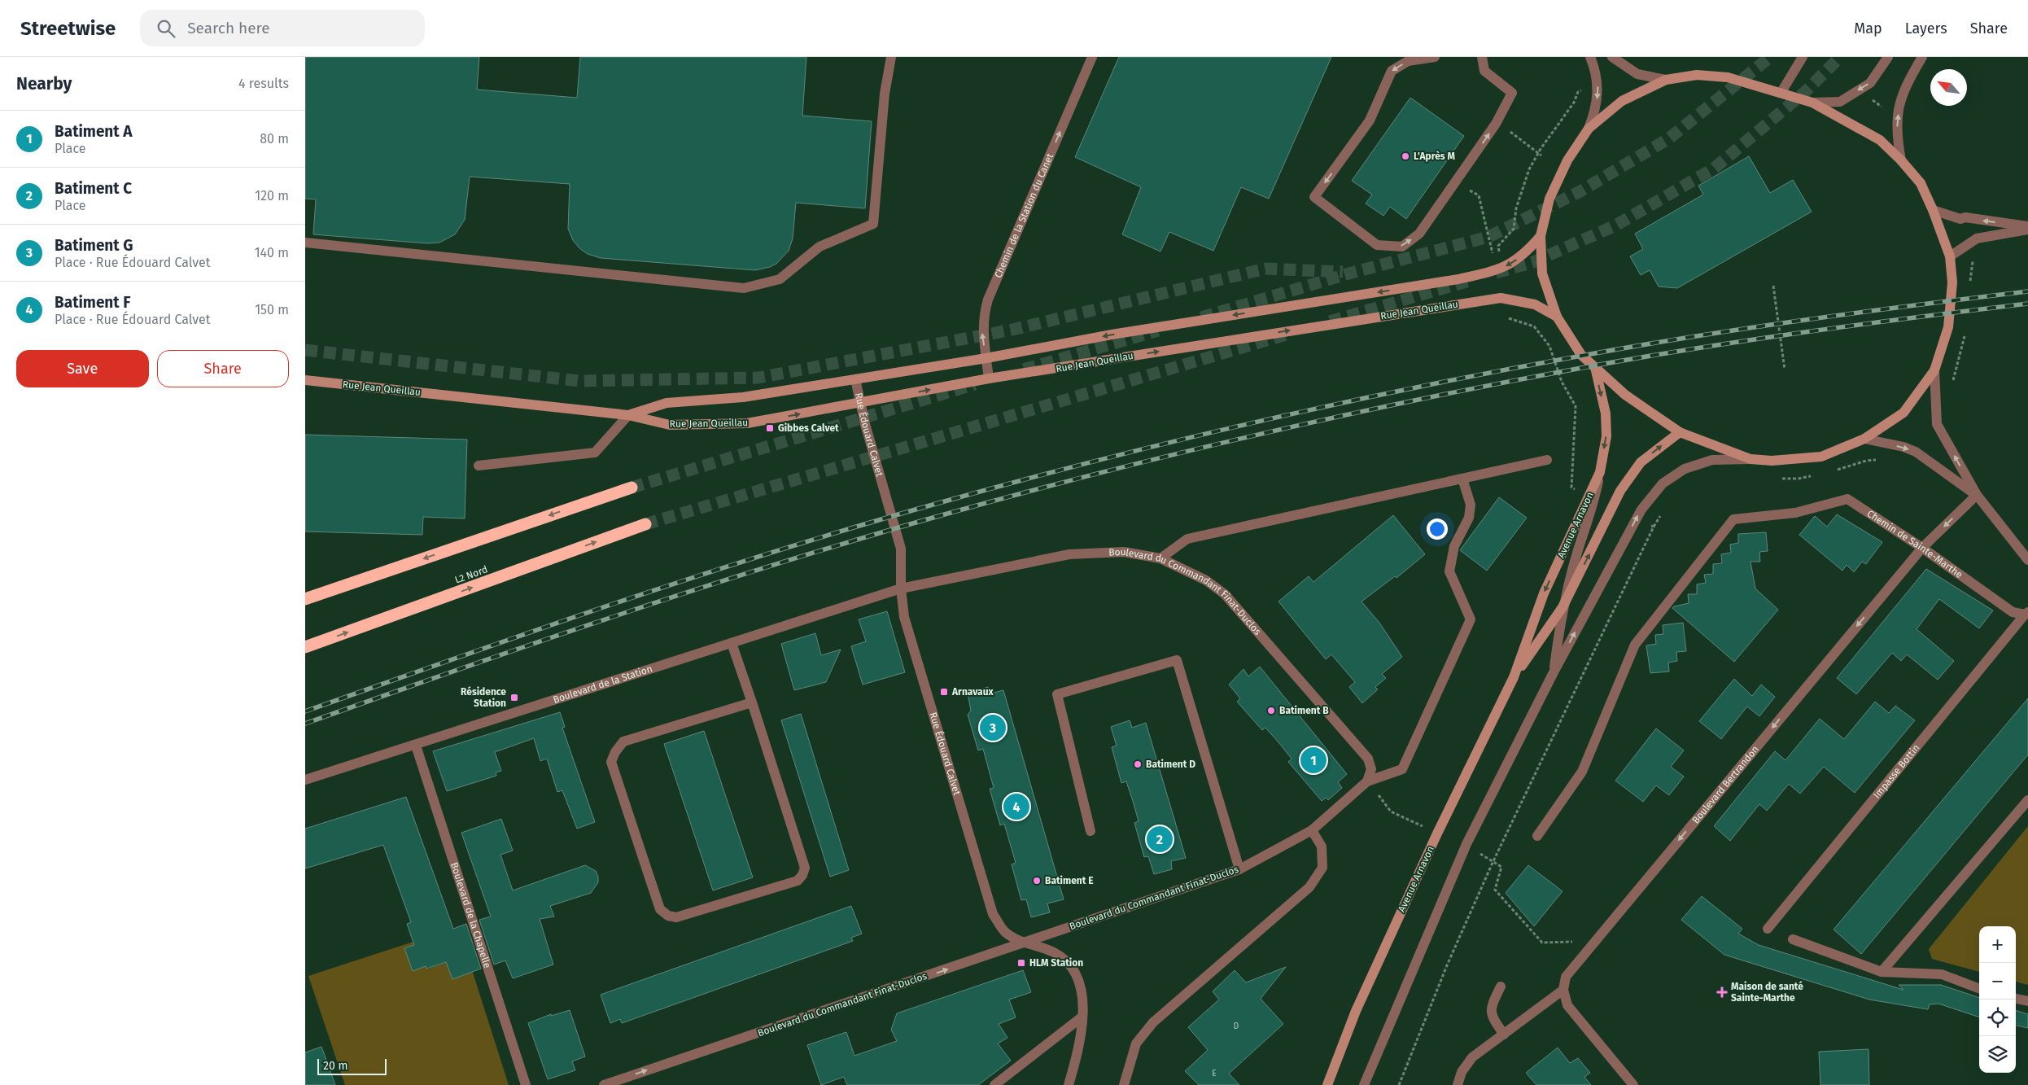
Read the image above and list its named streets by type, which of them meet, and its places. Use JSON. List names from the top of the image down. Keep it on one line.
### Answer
{"streets":{"highway":["L2 Nord"],"main road":["Rue Jean Queillau","Avenue Arnavon"],"street":["Chemin de la Station du Canet","Rue Édouard Calvet","Chemin de Sainte-Marthe","Boulevard du Commandant Finat-Duclos","Boulevard de la Station","Impasse Bottin","Boulevard Bertrandon","Boulevard de la Chapelle"]},"crossings":[["Chemin de la Station du Canet","Rue Jean Queillau"],["Rue Jean Queillau","Rue Édouard Calvet"],["Rue Édouard Calvet","Boulevard du Commandant Finat-Duclos"],["Rue Édouard Calvet","Boulevard de la Station"],["Chemin de Sainte-Marthe","Impasse Bottin"],["Chemin de Sainte-Marthe","Boulevard Bertrandon"],["Boulevard du Commandant Finat-Duclos","Boulevard de la Station"],["Boulevard de la Station","Boulevard de la Chapelle"]],"one_way":["Chemin de la Station du Canet","Boulevard Bertrandon"],"places":{"other":["L'Après M","Batiment B","Batiment D","Batiment E"],"transit":["Gibbes Calvet","Arnavaux","Résidence Station","HLM Station"],"health":["Maison de santé Sainte-Marthe"]},"house_numbers":["D","E"],"scale_bar":"20 m","north":"top left","page":{"header":"Streetwise","search":"Search here","nav":["Map","Layers","Share"],"heading":["Nearby","4 results"],"list":[{"mark":"1","name":"Batiment A","note":"Place","value":"80 m"},{"mark":"2","name":"Batiment C","note":"Place","value":"120 m"},{"mark":"3","name":"Batiment G","note":"Place · Rue Édouard Calvet","value":"140 m"},{"mark":"4","name":"Batiment F","note":"Place · Rue Édouard Calvet","value":"150 m"}],"buttons":["Save","Share"],"pins":["3","1","4","2"],"map_buttons":["+","−"],"scale":"20 m"}}
